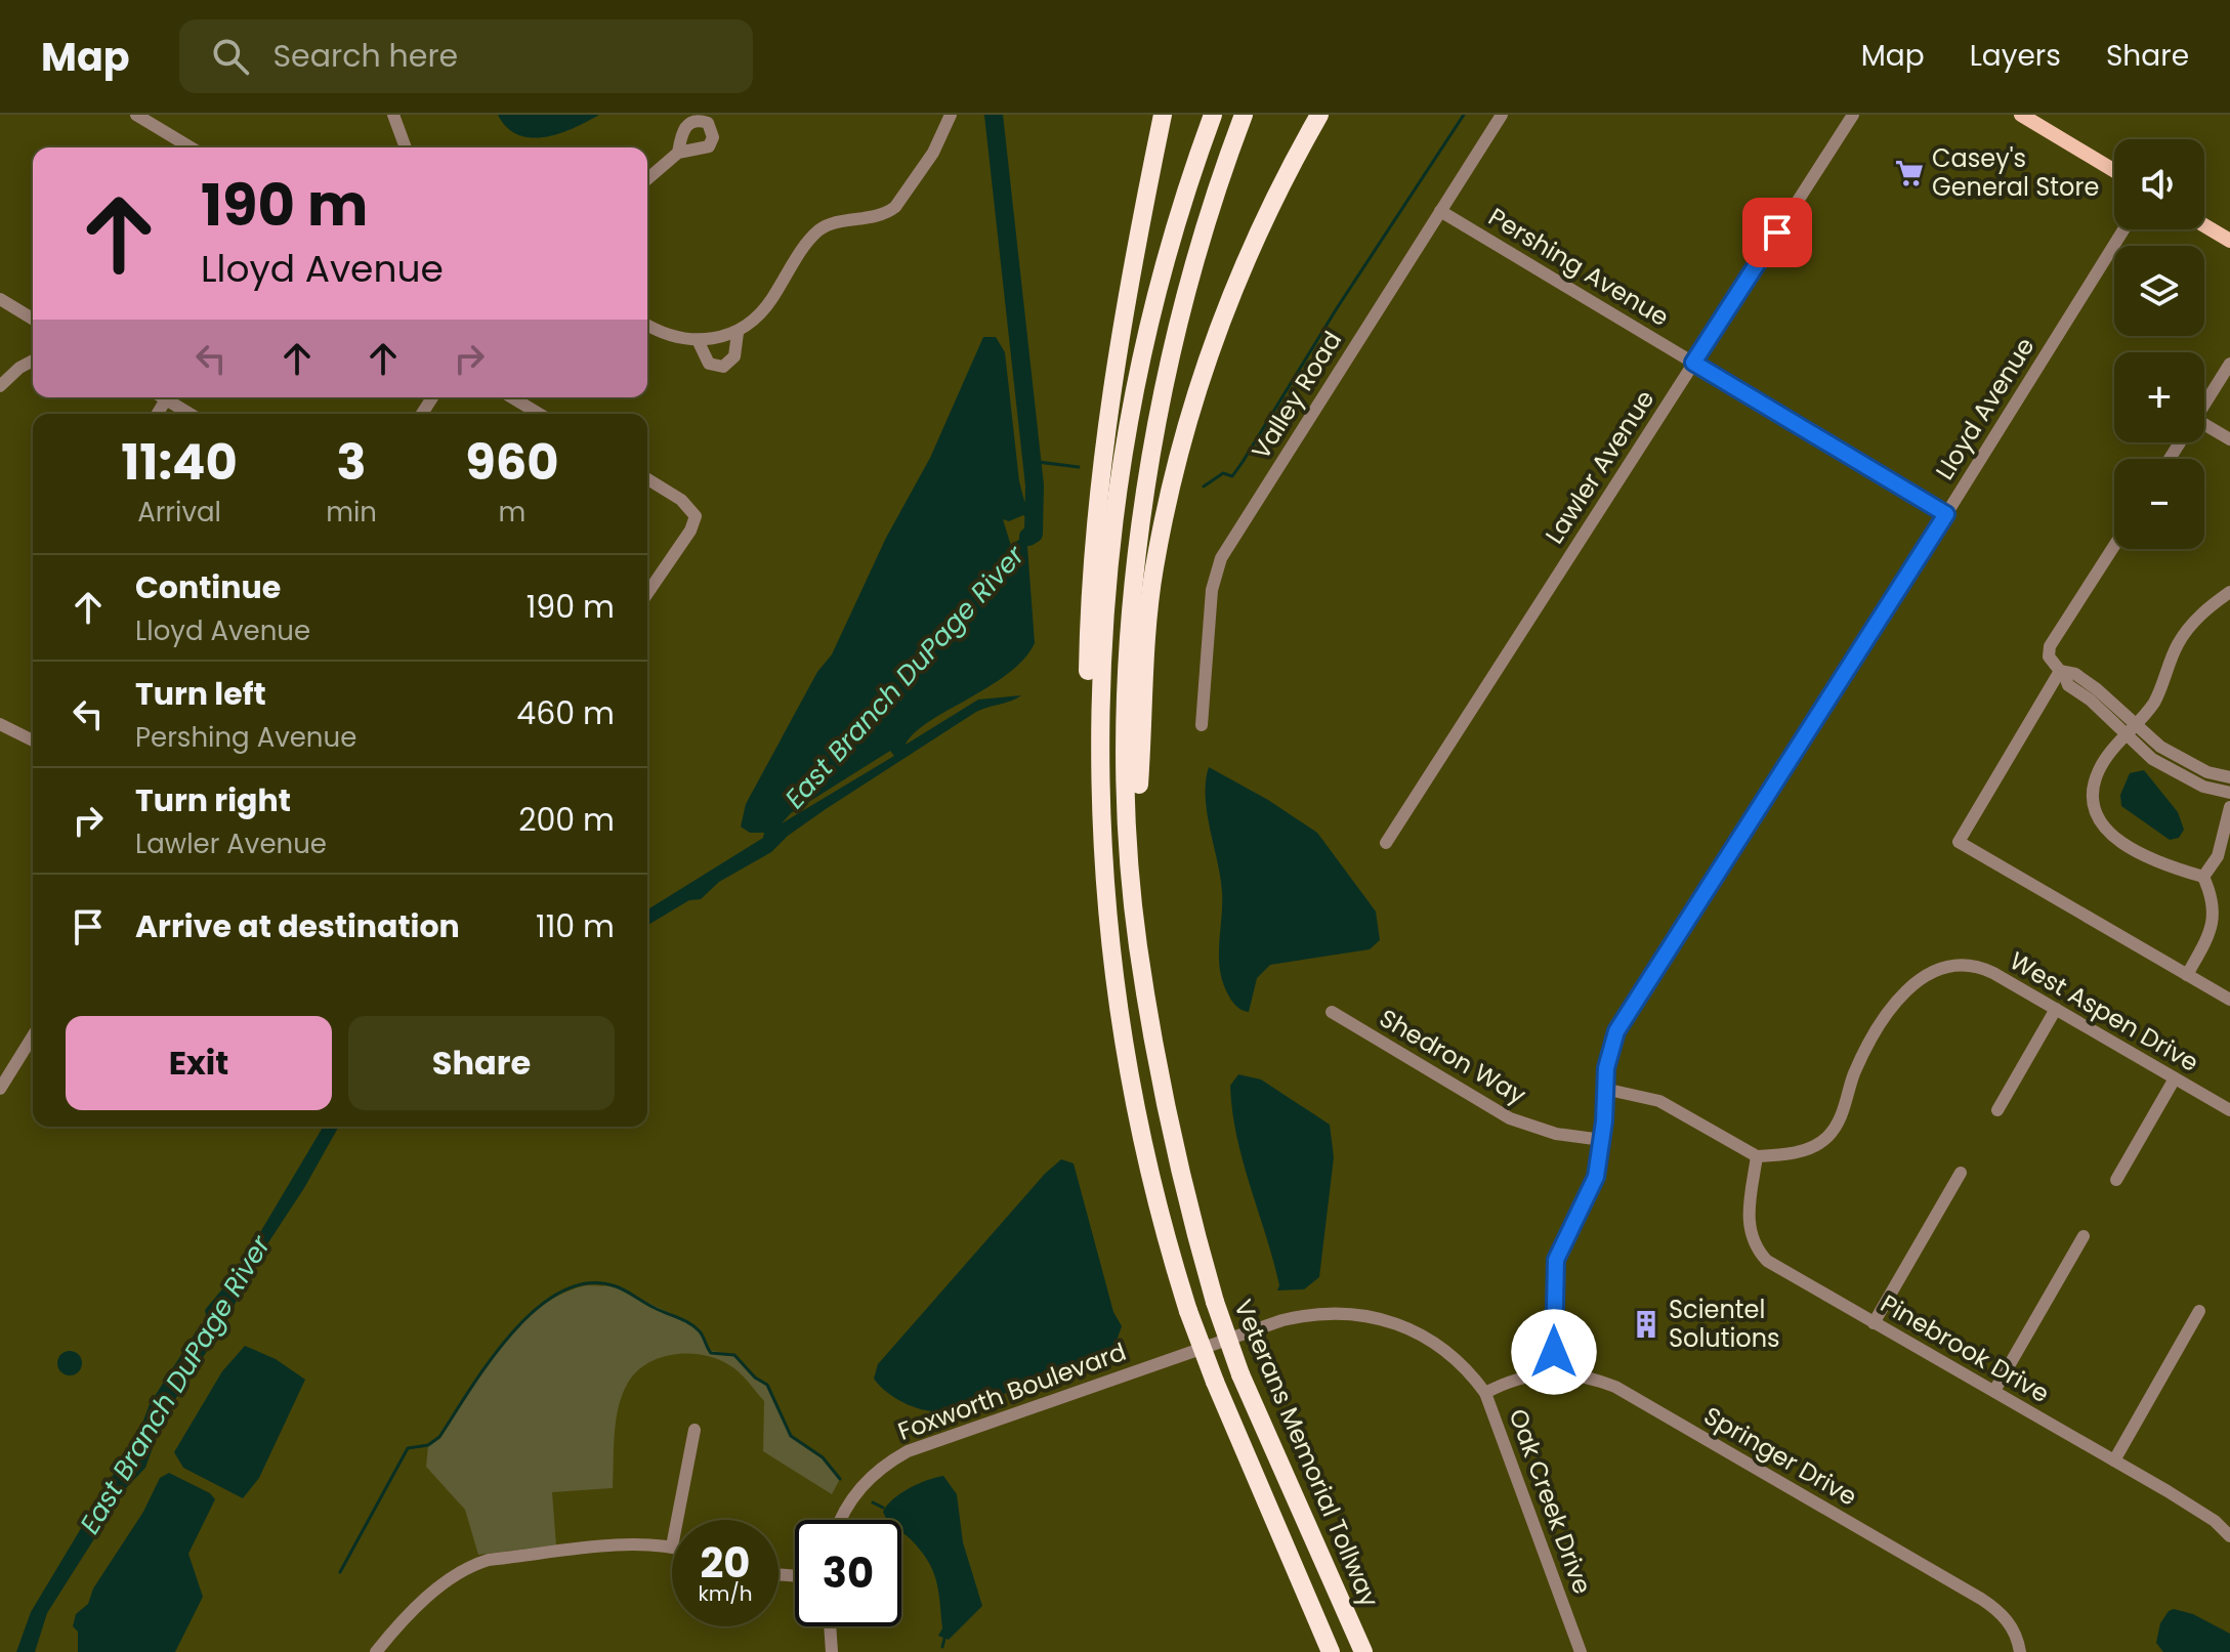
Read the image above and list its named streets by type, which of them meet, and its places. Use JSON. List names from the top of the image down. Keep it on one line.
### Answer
{"streets":{"highway":["Veterans Memorial Tollway"],"street":["Pershing Avenue","Valley Road","Lloyd Avenue","Lawler Avenue","West Aspen Drive","Shedron Way","Pinebrook Drive","Foxworth Boulevard","Springer Drive","Oak Creek Drive"]},"crossings":[["Pershing Avenue","Valley Road"],["Pershing Avenue","Lloyd Avenue"],["Pershing Avenue","Lawler Avenue"],["Lloyd Avenue","Shedron Way"],["Lloyd Avenue","Springer Drive"],["West Aspen Drive","Pinebrook Drive"],["Foxworth Boulevard","Oak Creek Drive"],["Springer Drive","Oak Creek Drive"]],"water":["East Branch DuPage River"],"places":{"supermarket":["Casey's General Store"],"building":["Scientel Solutions"]},"page":{"header":"Map","search":"Search here","nav":["Map","Layers","Share"],"map_buttons":["+","−"],"turn":["190 m","Lloyd Avenue"],"eta":["11:40","Arrival","3","min","960","m"],"list":[{"name":"Continue","note":"Lloyd Avenue","value":"190 m"},{"name":"Turn left","note":"Pershing Avenue","value":"460 m"},{"name":"Turn right","note":"Lawler Avenue","value":"200 m"},{"name":"Arrive at destination","value":"110 m"}],"buttons":["Exit","Share"],"speed":"20 km/h","limit":"30"}}
